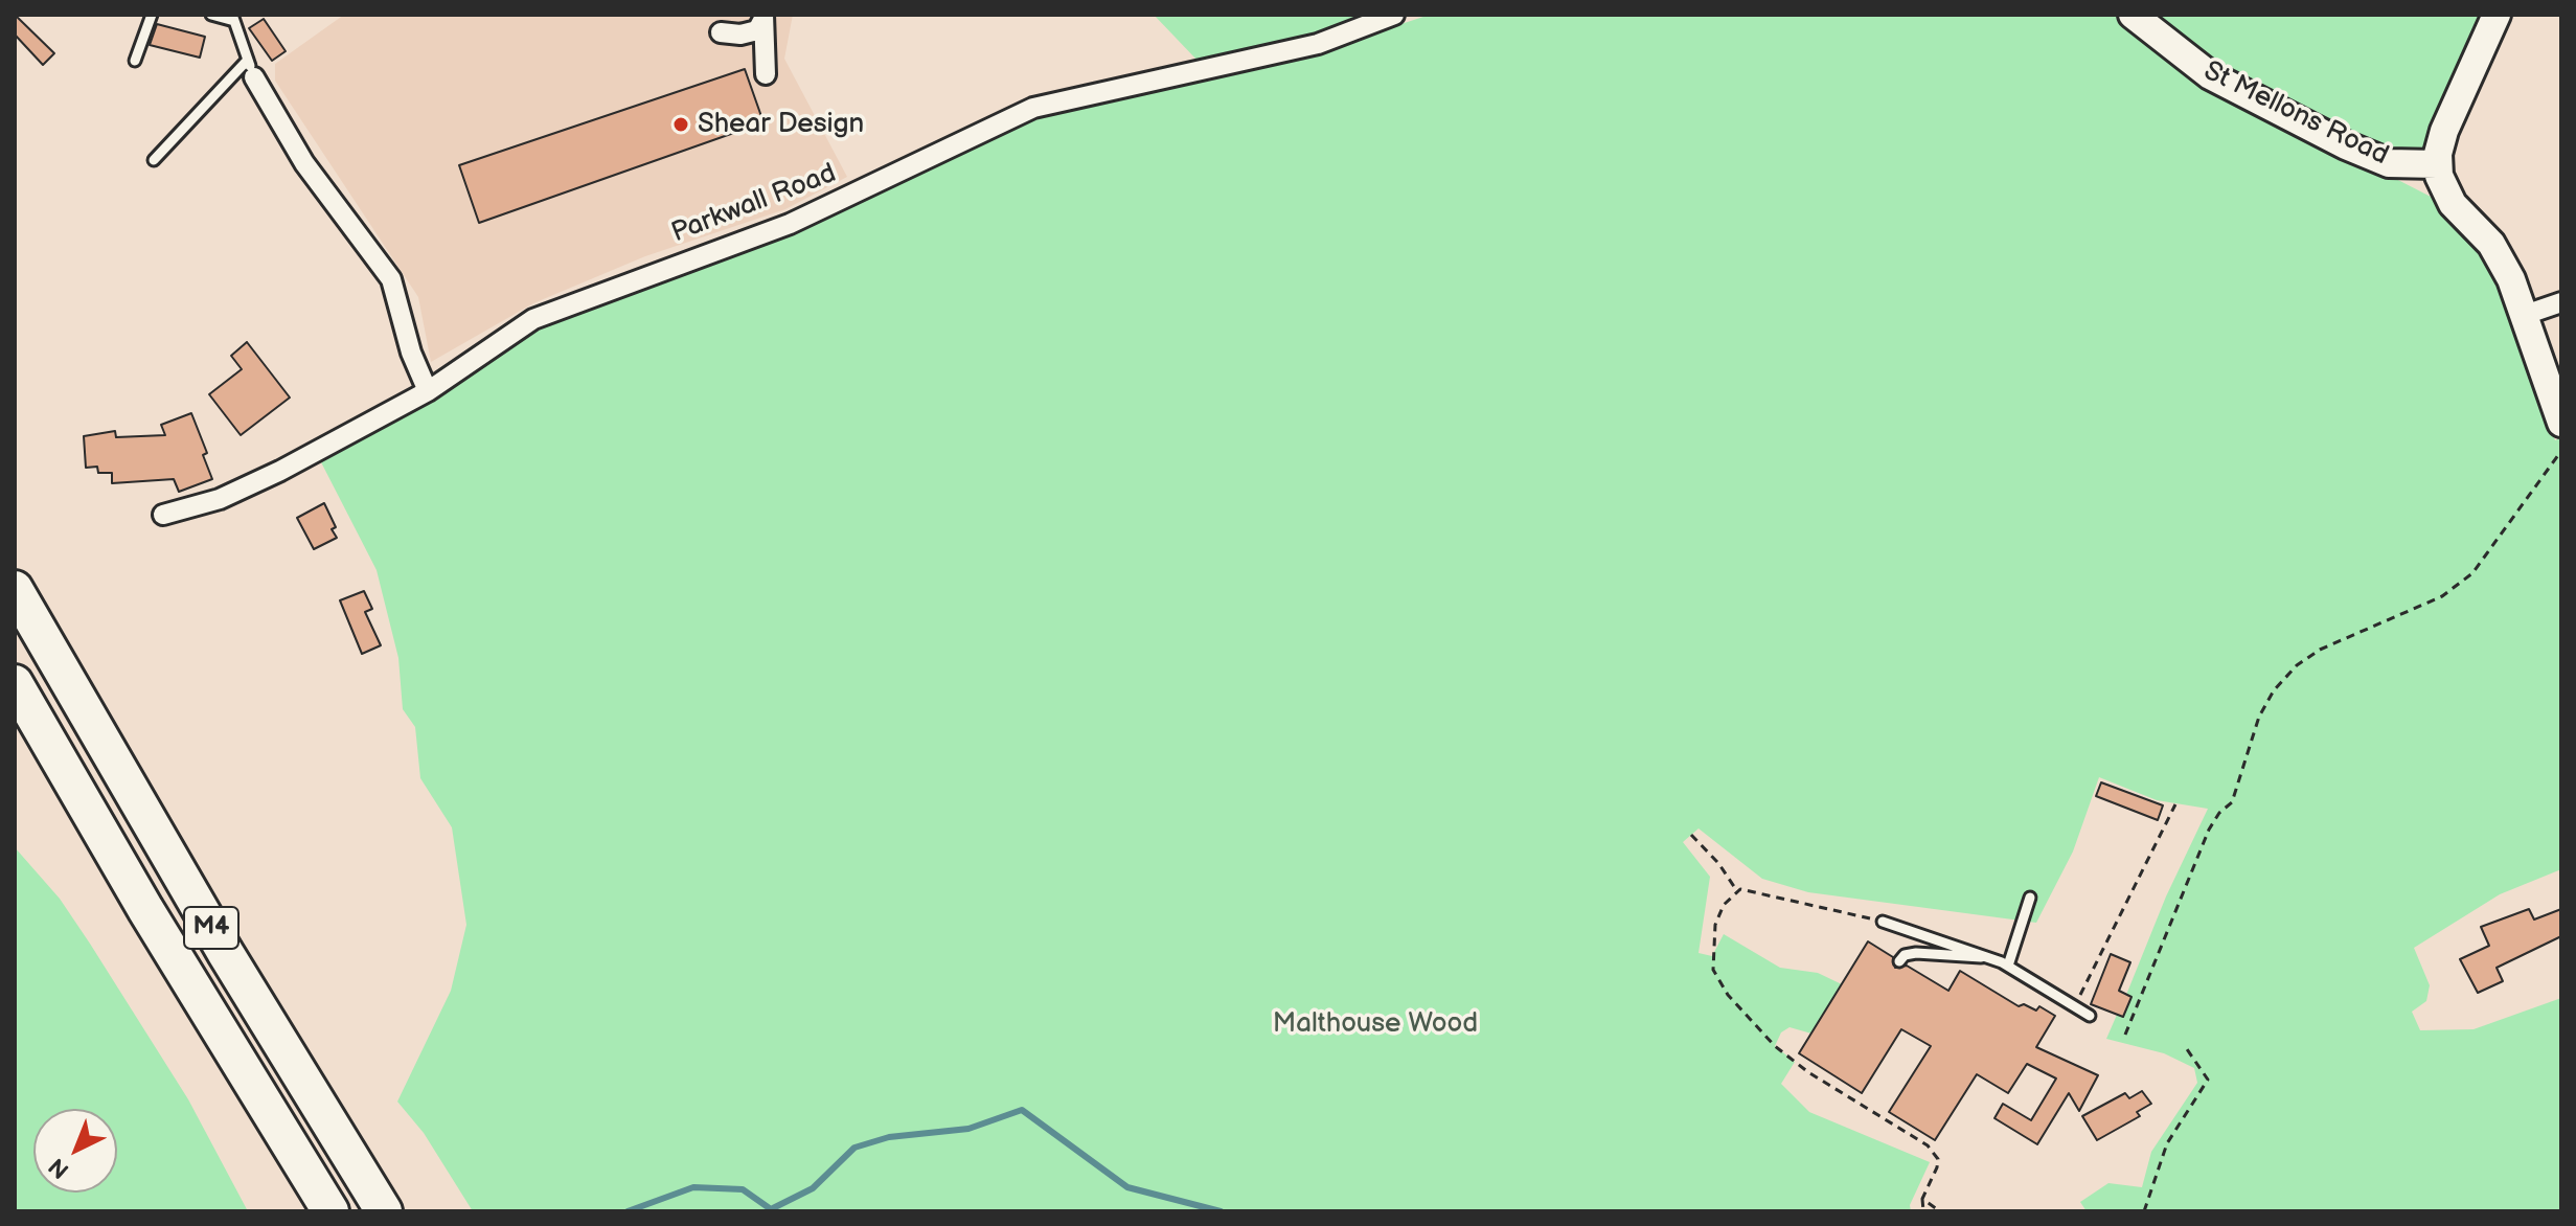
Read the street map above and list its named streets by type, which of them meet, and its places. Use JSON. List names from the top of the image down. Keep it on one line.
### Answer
{"streets":{"highway":["M4"],"main road":["St Mellons Road"],"street":["Parkwall Road"]},"parks":["Malthouse Wood"],"places":["Shear Design"],"north":"bottom left"}
